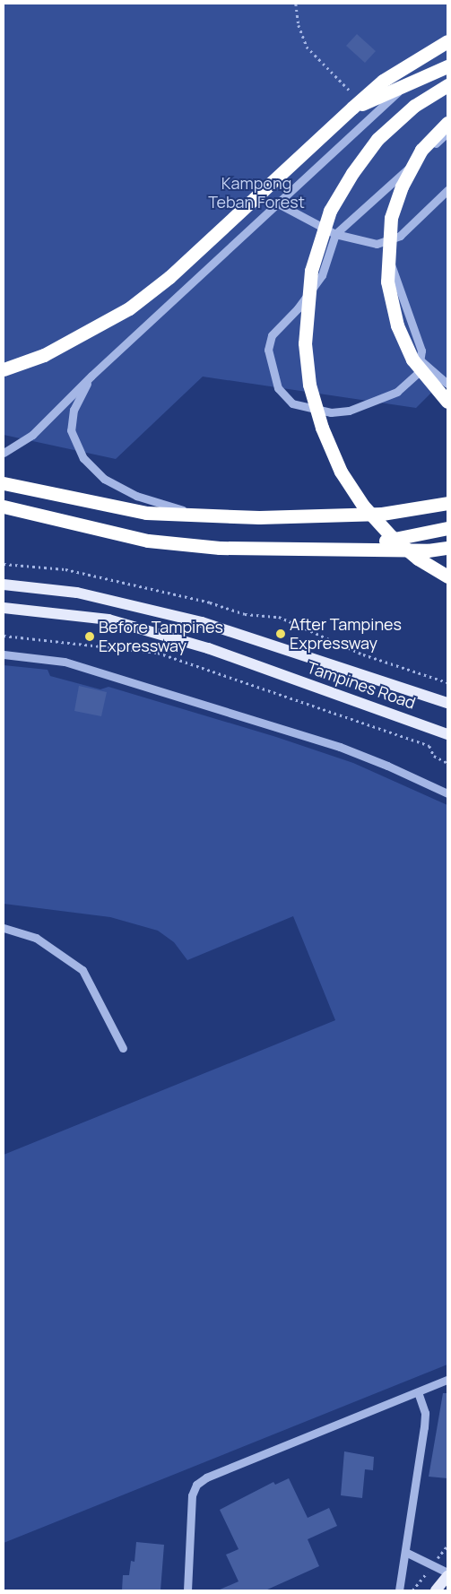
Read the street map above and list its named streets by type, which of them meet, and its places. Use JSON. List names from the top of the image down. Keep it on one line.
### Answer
{"streets":{"main road":["Tampines Road"]},"parks":["Kampong Teban Forest"],"places":["After Tampines Expressway","Before Tampines Expressway"]}
